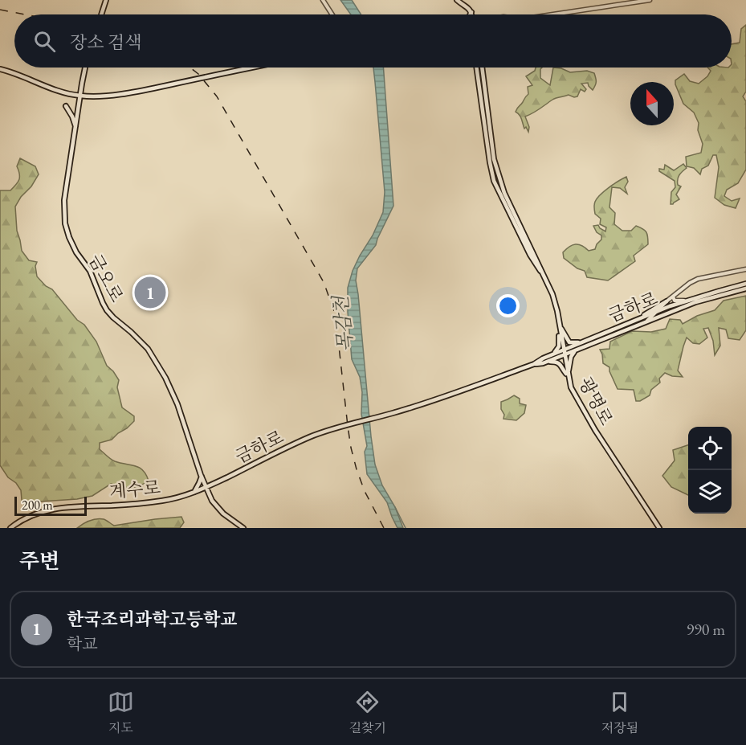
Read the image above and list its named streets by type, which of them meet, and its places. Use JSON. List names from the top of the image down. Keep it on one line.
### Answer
{"streets":{"main road":["금오로","금하로","광명로","계수로"]},"crossings":[["금오로","금하로"],["금오로","계수로"],["금하로","광명로"],["금하로","계수로"]],"water":["목감천"],"scale_bar":"200 m","north":"top","page":{"search":"장소 검색","pins":"1","scale":"200 m","heading":"주변","list":[{"mark":"1","name":"한국조리과학고등학교","note":"학교","value":"990 m"}],"nav":["지도","길찾기","저장됨"]}}
